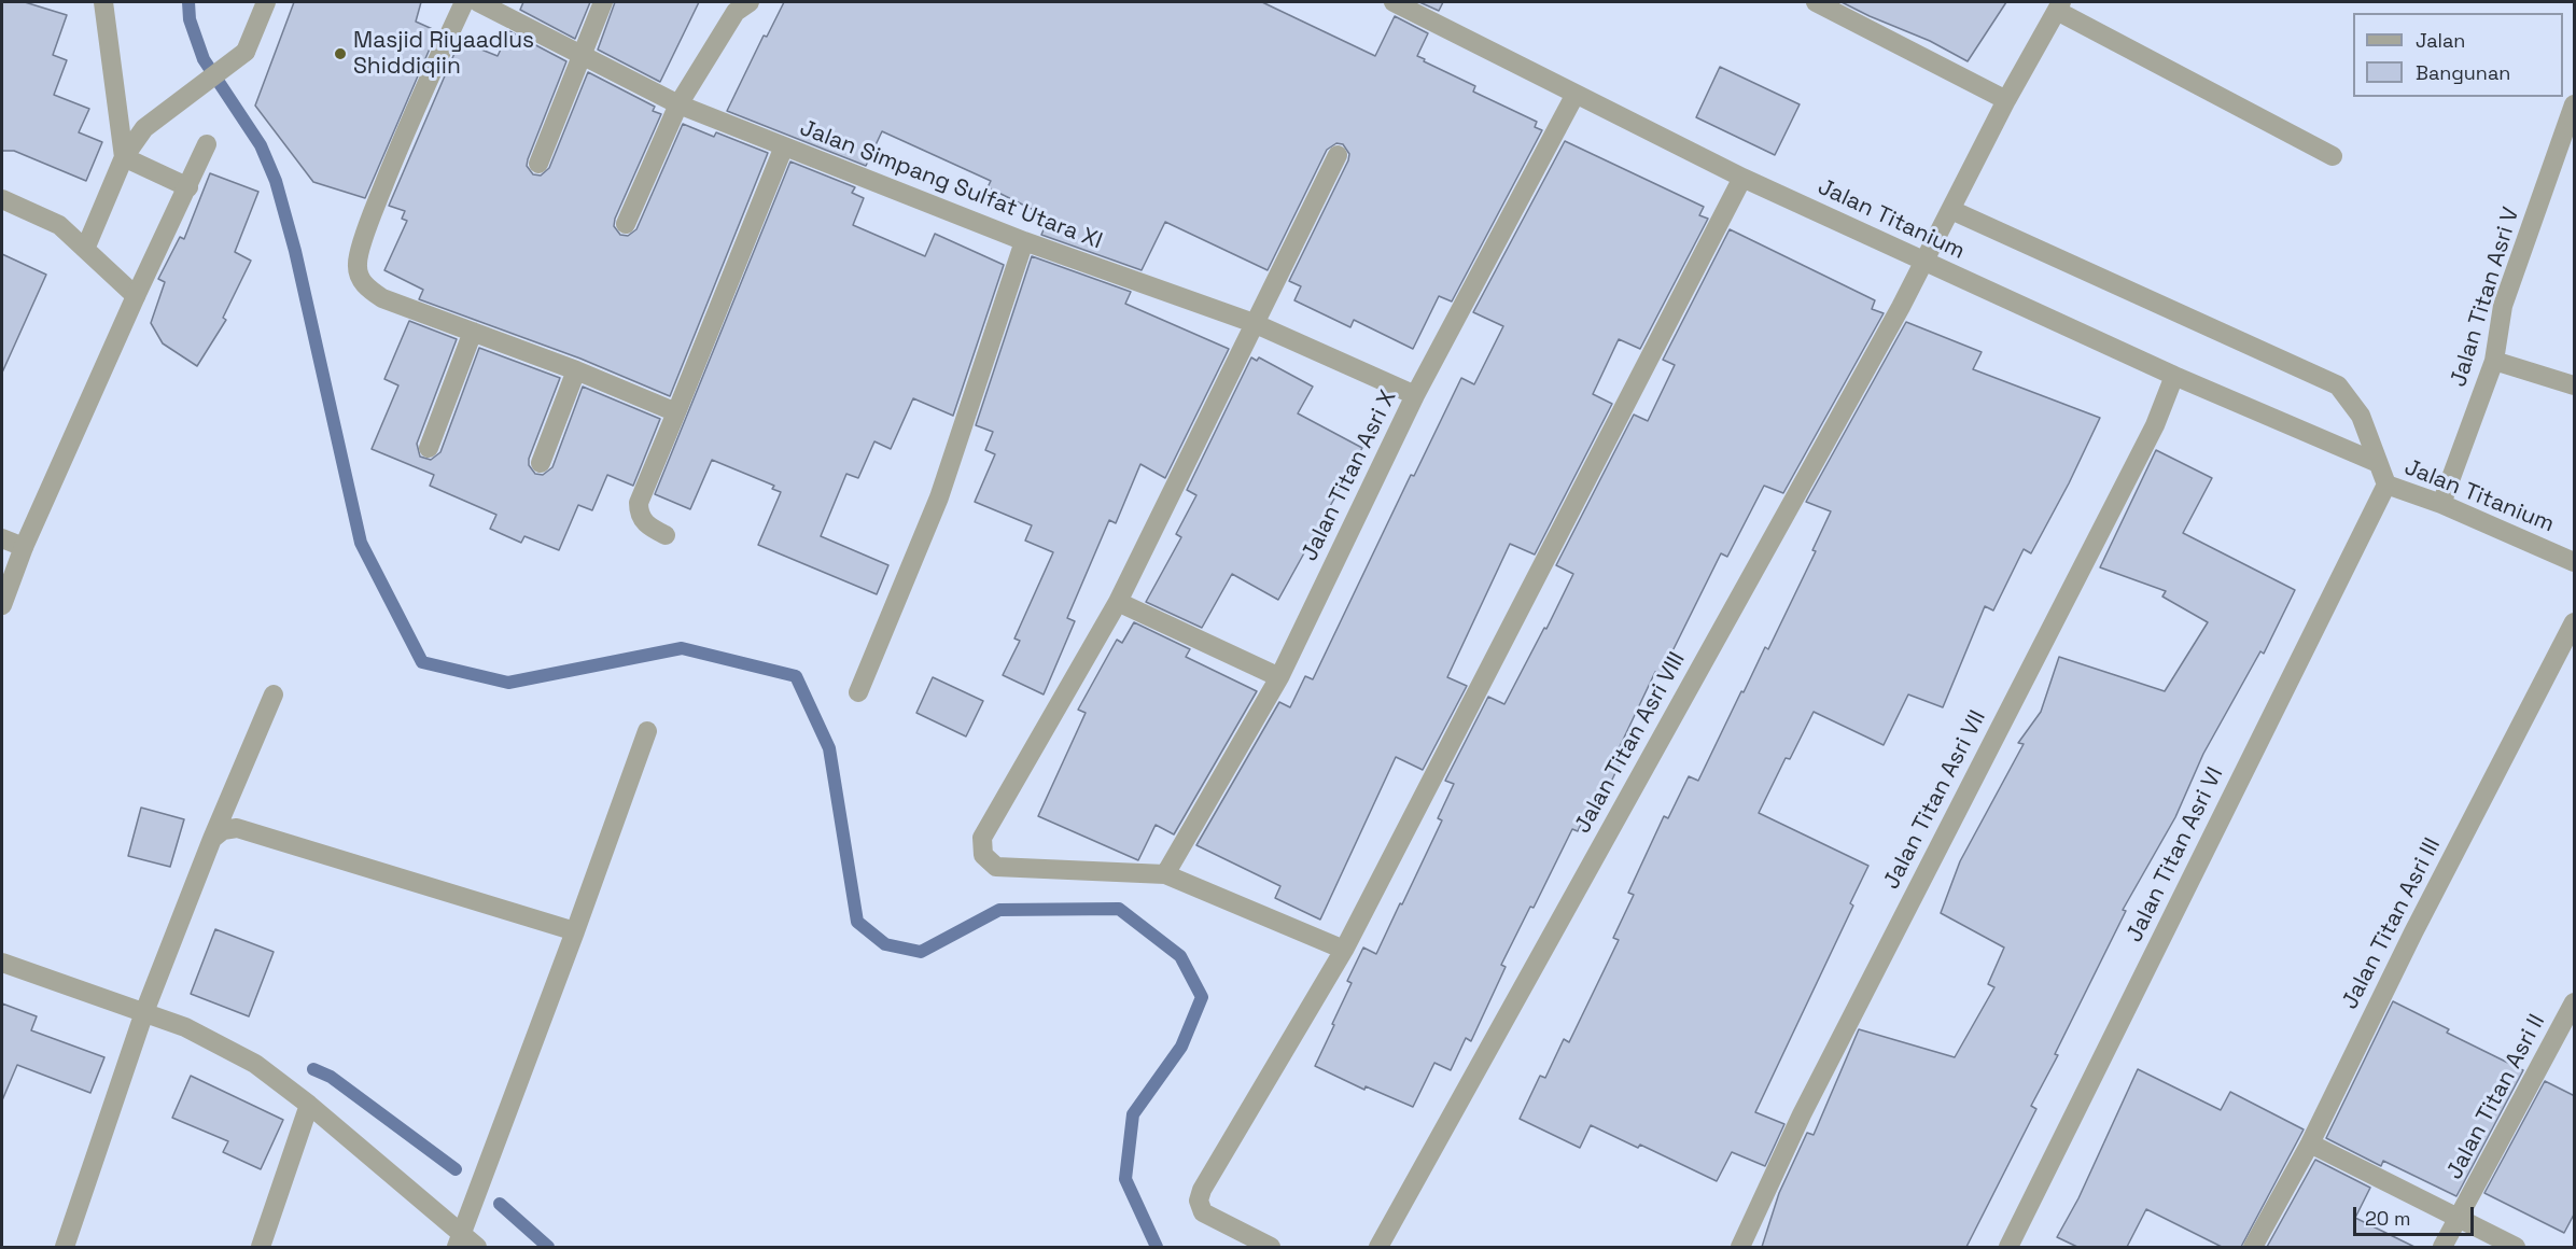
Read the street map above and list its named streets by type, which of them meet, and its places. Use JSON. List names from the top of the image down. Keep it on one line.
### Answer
{"streets":{"street":["Jalan Simpang Sulfat Utara XI","Jalan Titanium","Jalan Titan Asri V","Jalan Titan Asri X","Jalan Titan Asri VIII","Jalan Titan Asri VII","Jalan Titan Asri VI","Jalan Titan Asri III","Jalan Titan Asri II"]},"crossings":[["Jalan Simpang Sulfat Utara XI","Jalan Titan Asri X"],["Jalan Titanium","Jalan Titan Asri V"],["Jalan Titanium","Jalan Titan Asri X"],["Jalan Titanium","Jalan Titan Asri VIII"],["Jalan Titanium","Jalan Titan Asri VII"],["Jalan Titanium","Jalan Titan Asri VI"]],"places":["Masjid Riyaadlus Shiddiqiin"],"legend":["Jalan","Bangunan"],"scale_bar":"20 m"}
